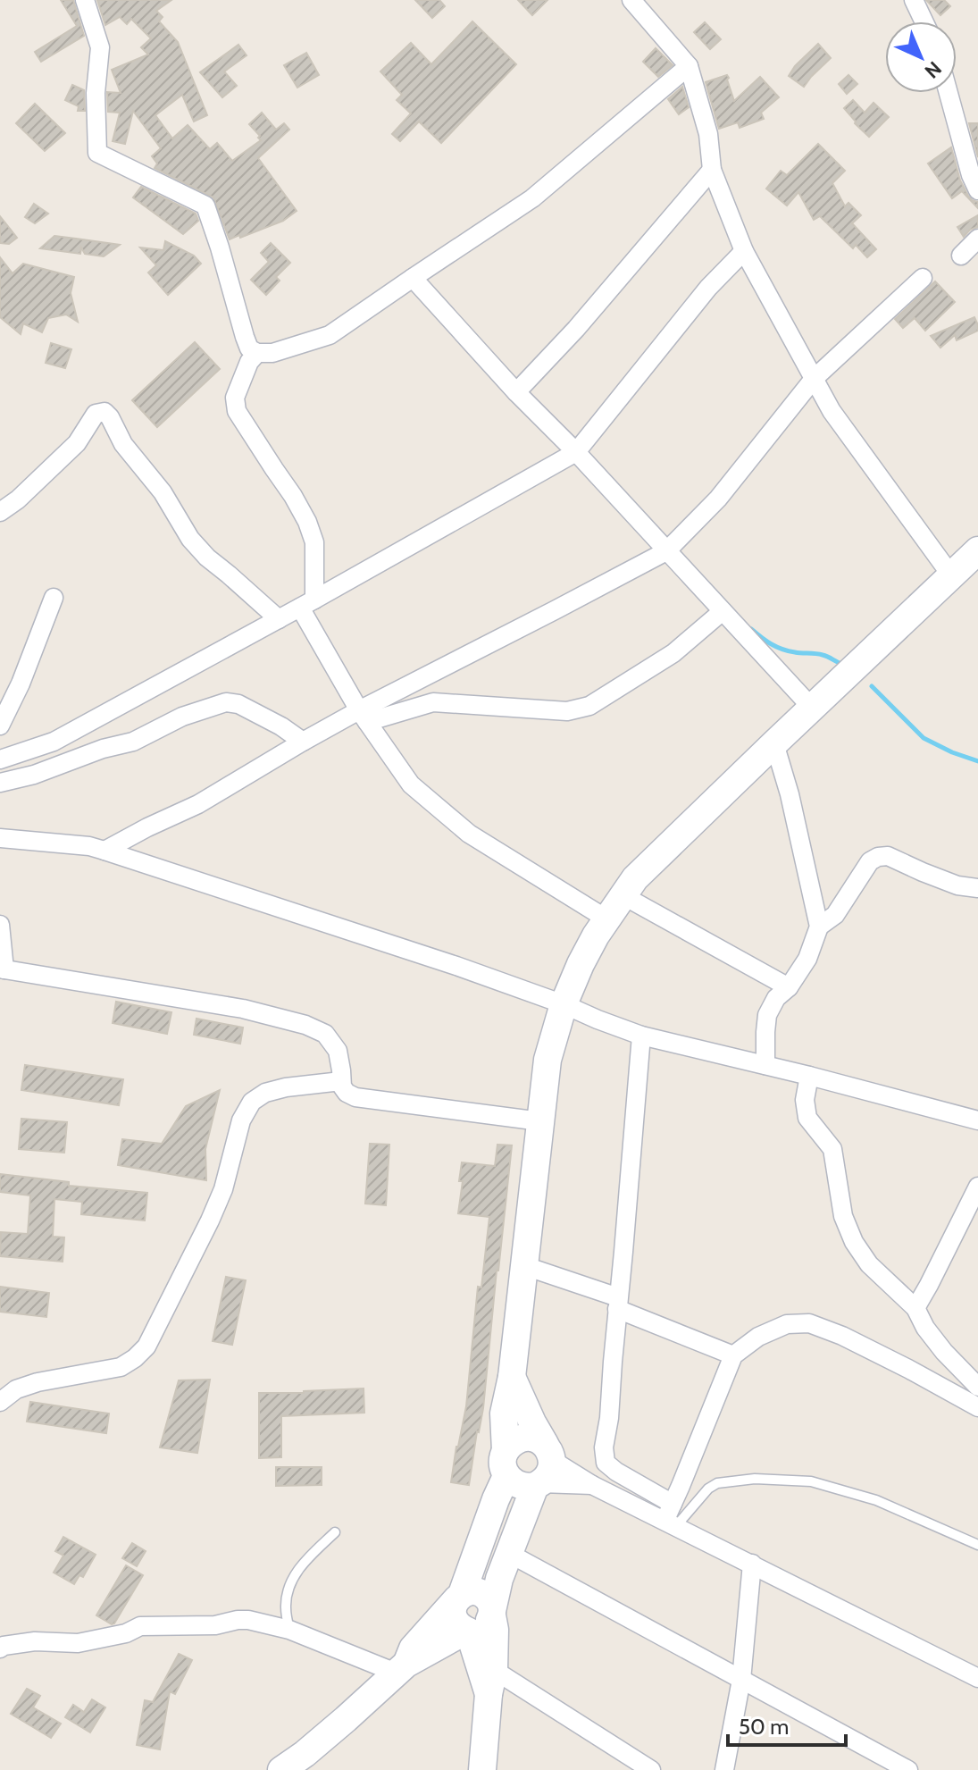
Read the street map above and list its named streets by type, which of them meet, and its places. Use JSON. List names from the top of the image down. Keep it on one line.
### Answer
{"scale_bar":"50 m","north":"bottom right"}
